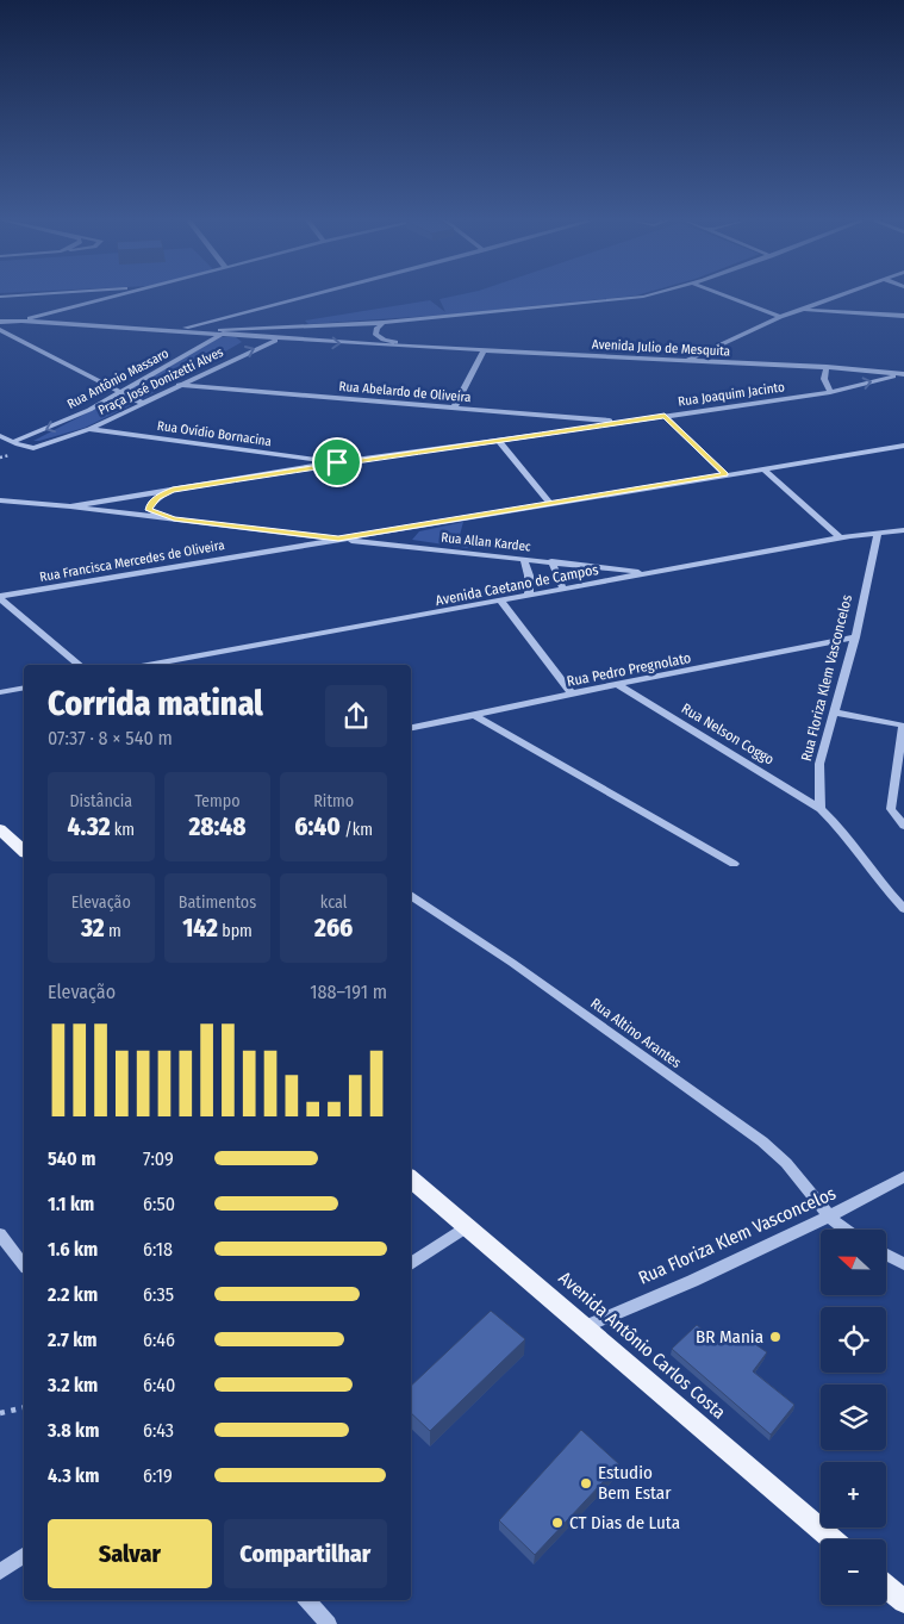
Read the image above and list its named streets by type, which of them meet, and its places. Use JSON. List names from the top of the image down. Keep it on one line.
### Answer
{"streets":{"main road":["Avenida Antônio Carlos Costa"],"street":["Avenida Julio de Mesquita","Rua Antônio Massaro","Praça José Donizetti Alves","Rua Abelardo de Oliveira","Rua Joaquim Jacinto","Rua Ovídio Bornacina","Rua Allan Kardec","Rua Francisca Mercedes de Oliveira","Avenida Caetano de Campos","Rua Pedro Pregnolato","Rua Floriza Klem Vasconcelos","Rua Nelson Coggo","Rua Altino Arantes"]},"crossings":[["Avenida Julio de Mesquita","Praça José Donizetti Alves"],["Avenida Julio de Mesquita","Rua Joaquim Jacinto"],["Rua Antônio Massaro","Praça José Donizetti Alves"],["Praça José Donizetti Alves","Rua Abelardo de Oliveira"],["Praça José Donizetti Alves","Rua Ovídio Bornacina"],["Rua Abelardo de Oliveira","Rua Joaquim Jacinto"],["Rua Joaquim Jacinto","Rua Ovídio Bornacina"],["Rua Joaquim Jacinto","Rua Allan Kardec"],["Rua Allan Kardec","Rua Francisca Mercedes de Oliveira"],["Rua Allan Kardec","Avenida Caetano de Campos"],["Avenida Caetano de Campos","Rua Floriza Klem Vasconcelos"],["Rua Pedro Pregnolato","Rua Floriza Klem Vasconcelos"],["Rua Pedro Pregnolato","Rua Nelson Coggo"],["Rua Floriza Klem Vasconcelos","Rua Nelson Coggo"],["Rua Floriza Klem Vasconcelos","Rua Altino Arantes"],["Rua Floriza Klem Vasconcelos","Avenida Antônio Carlos Costa"]],"one_way":["Rua Antônio Massaro"],"places":["BR Mania","Estudio Bem Estar","CT Dias de Luta"],"north":"left","page":{"heading":["Corrida matinal","07:37 · 8 × 540 m"],"stats":[["Distância","4.32 km"],["Tempo","28:48"],["Ritmo","6:40 /km"],["Elevação","32 m"],["Batimentos","142 bpm"],["kcal","266"]],"chart":["Elevação","188–191 m"],"list":[{"name":"540 m","note":"7:09"},{"name":"1.1 km","note":"6:50"},{"name":"1.6 km","note":"6:18"},{"name":"2.2 km","note":"6:35"},{"name":"2.7 km","note":"6:46"},{"name":"3.2 km","note":"6:40"},{"name":"3.8 km","note":"6:43"},{"name":"4.3 km","note":"6:19"}],"map_buttons":["+","−"],"buttons":["Salvar","Compartilhar"]}}
